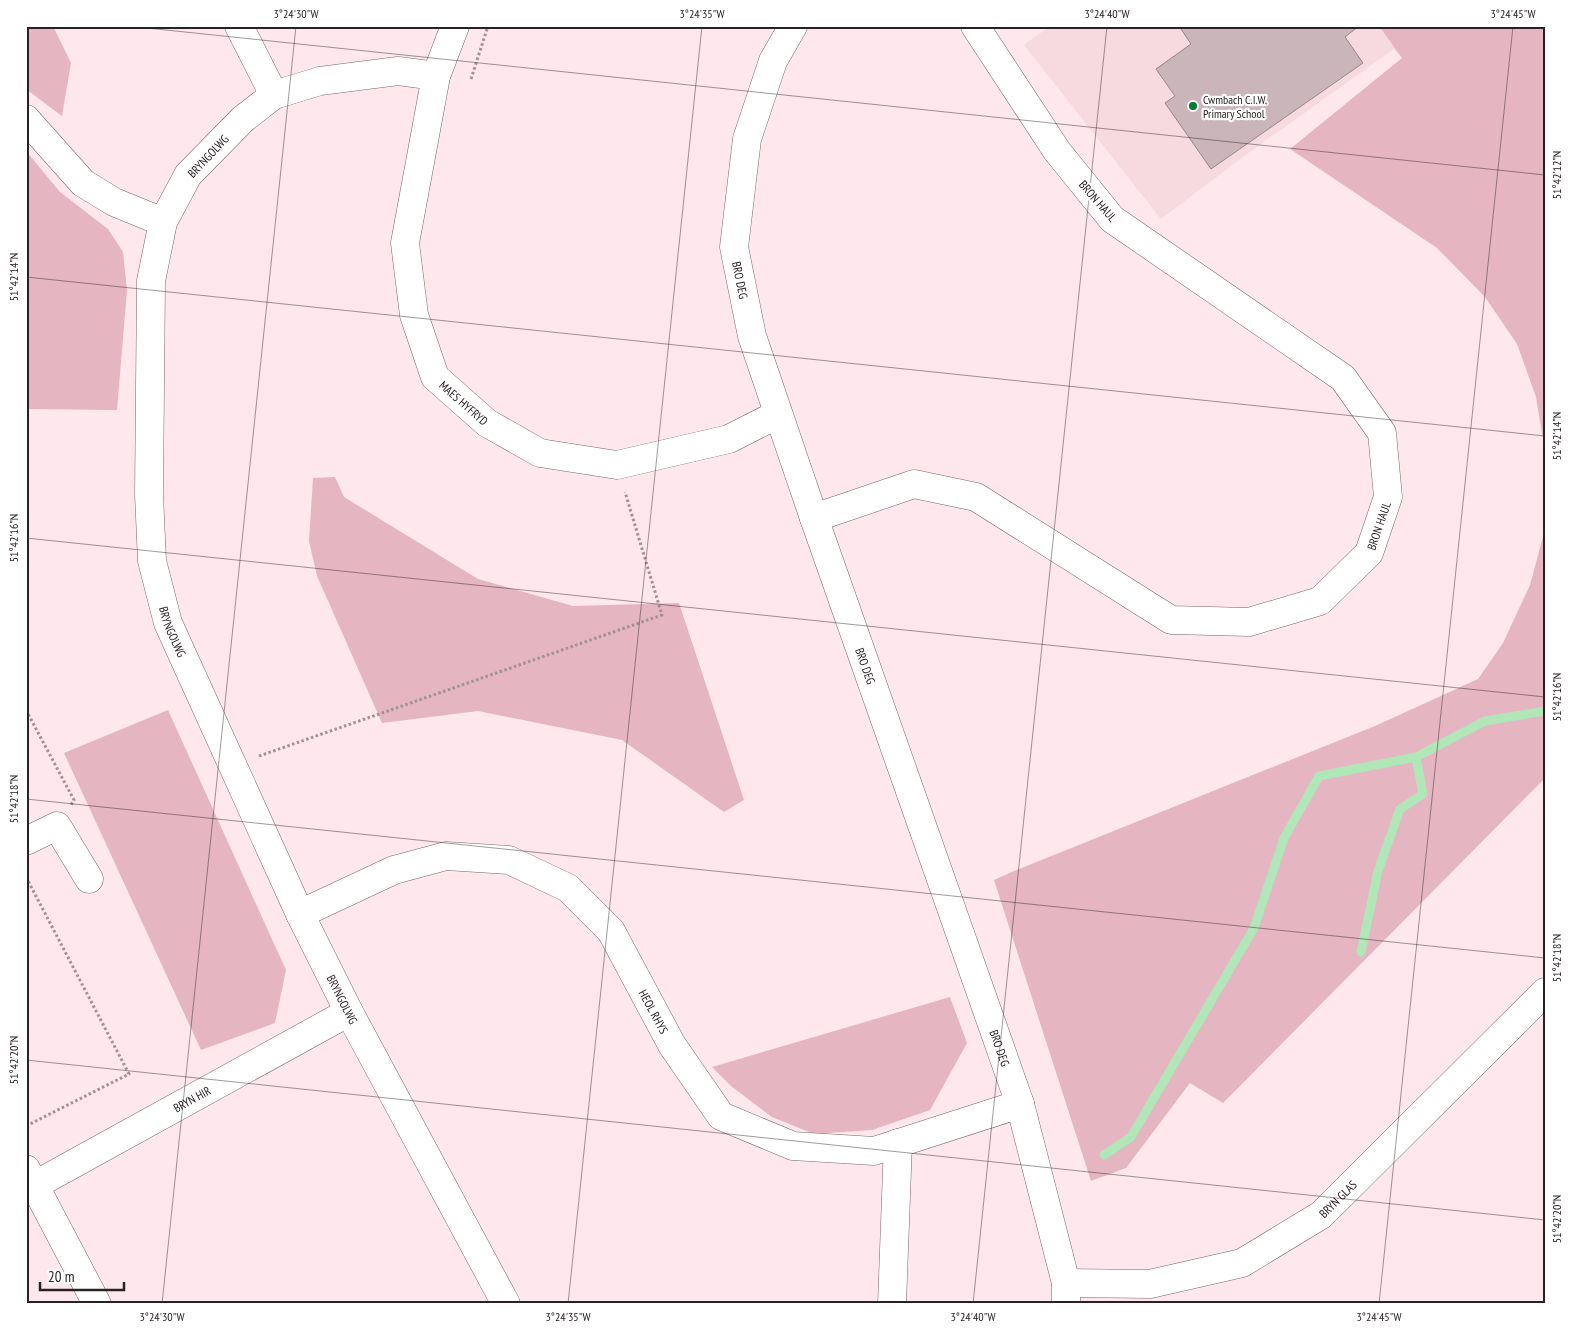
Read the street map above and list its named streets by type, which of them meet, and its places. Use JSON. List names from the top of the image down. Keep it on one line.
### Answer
{"streets":{"street":["BRYNGOLWG","BRON HAUL","BRO DEG","MAES HYFRYD","HEOL RHYS","BRYN HIR","BRYN GLAS"]},"crossings":[["BRYNGOLWG","MAES HYFRYD"],["BRYNGOLWG","HEOL RHYS"],["BRYNGOLWG","BRYN HIR"],["BRON HAUL","BRO DEG"],["BRO DEG","MAES HYFRYD"],["BRO DEG","HEOL RHYS"],["BRO DEG","BRYN GLAS"]],"places":["Cwmbach C.I.W. Primary School"],"scale_bar":"20 m","coordinates":["3°24'30\"W","3°24'35\"W","3°24'40\"W","3°24'45\"W","51°42'12\"N","51°42'14\"N","51°42'16\"N","51°42'18\"N","51°42'20\"N"]}
